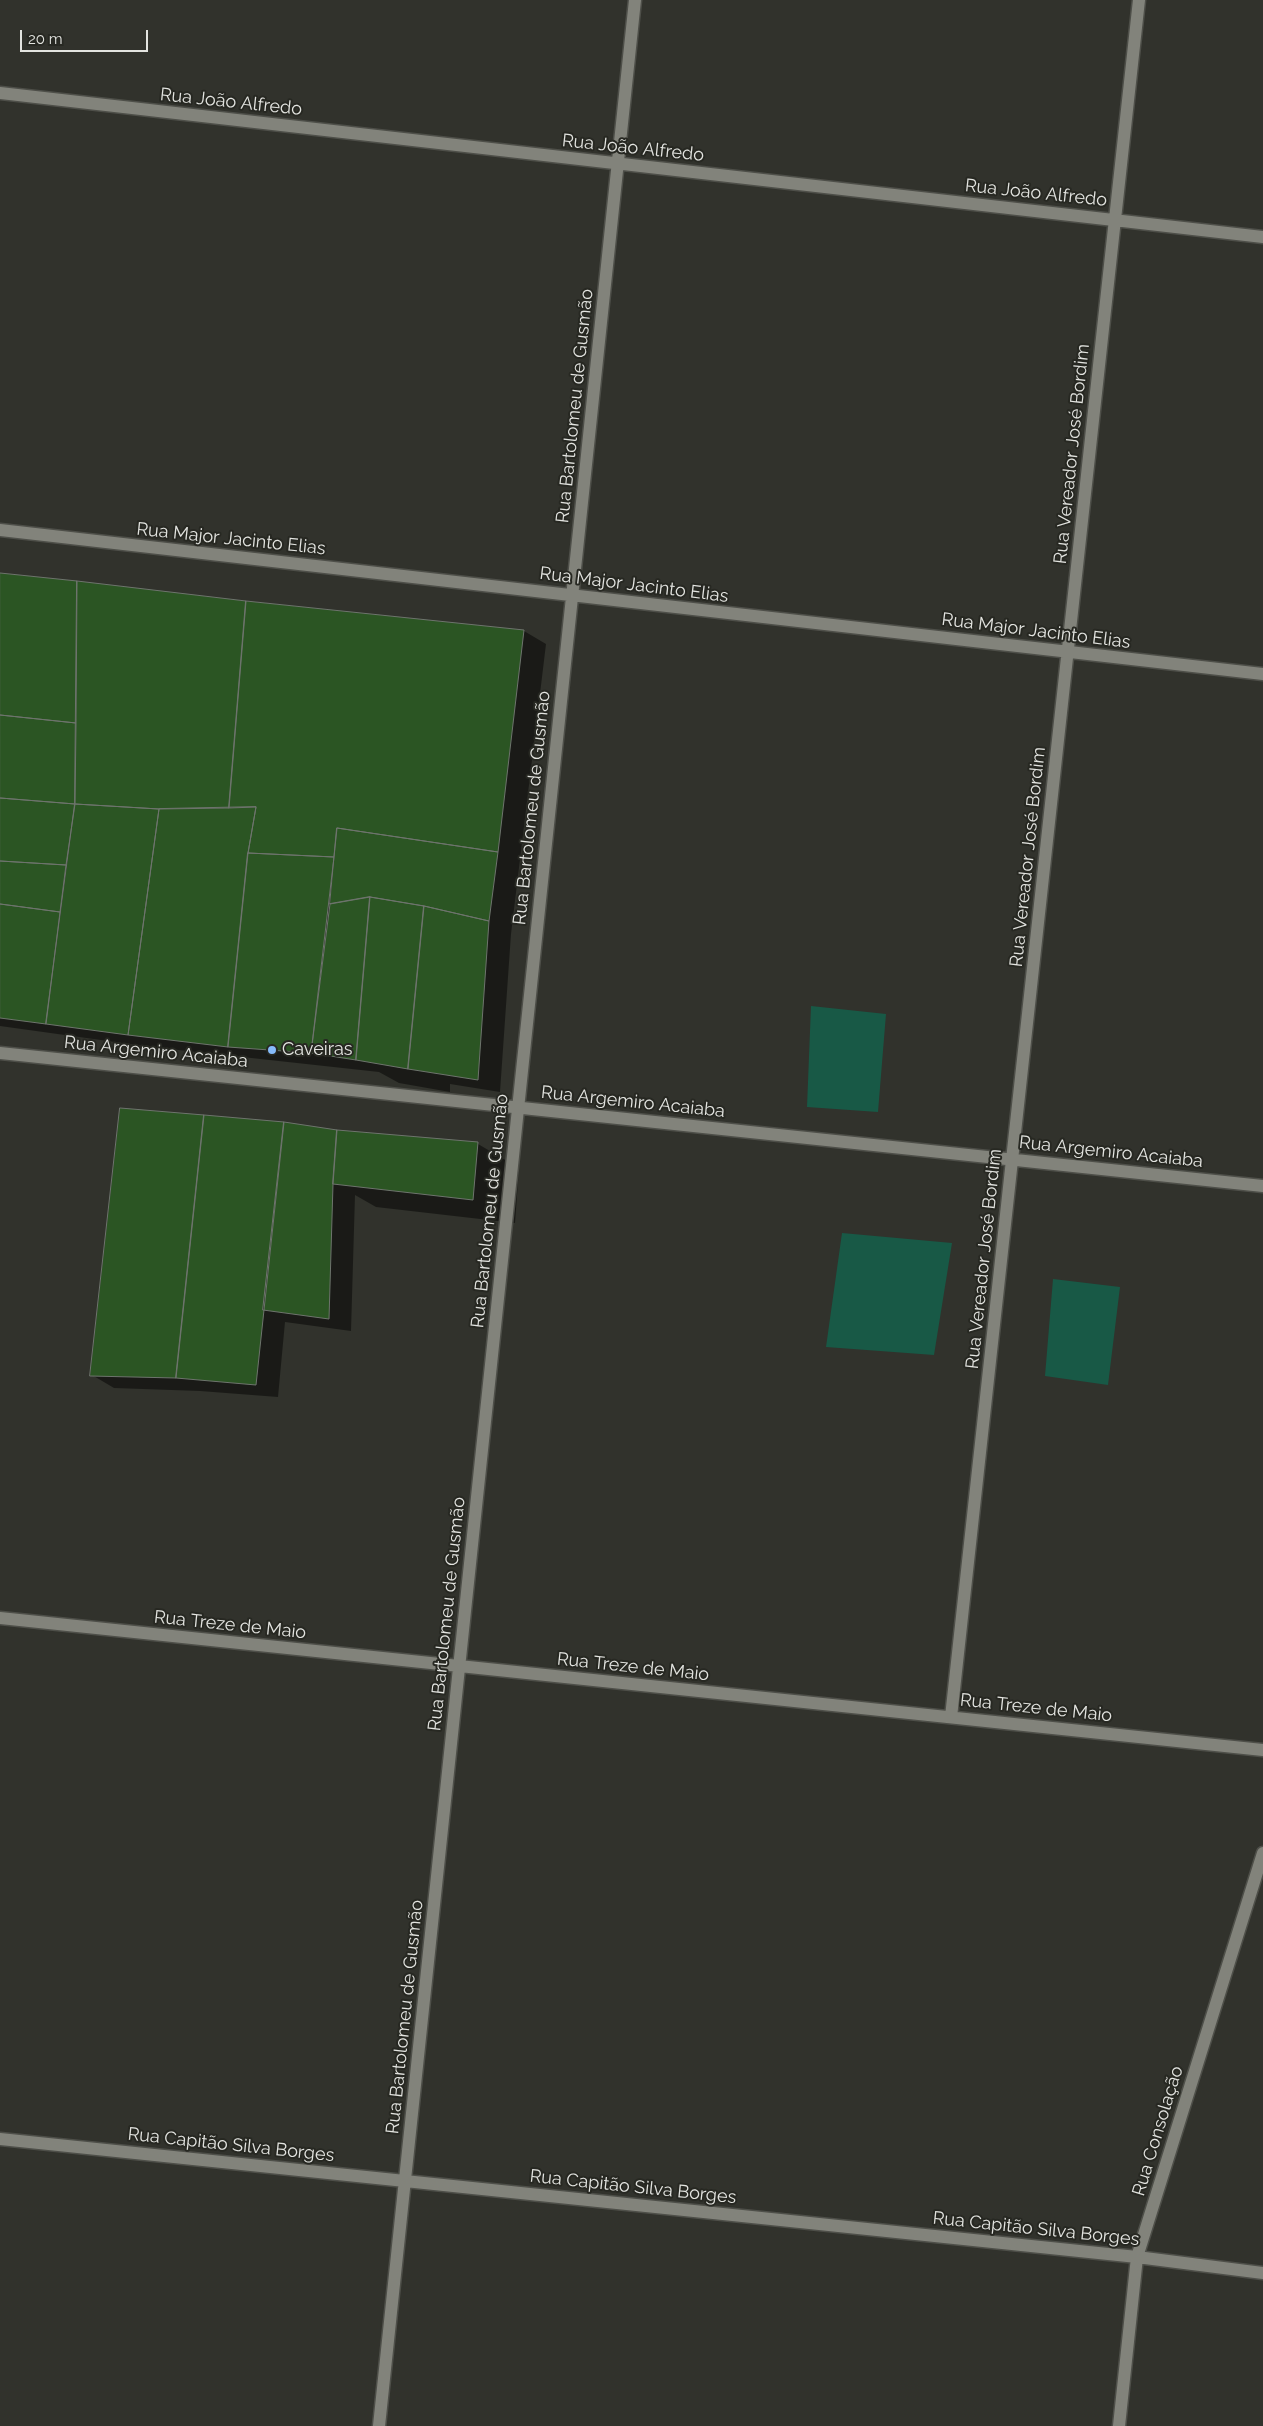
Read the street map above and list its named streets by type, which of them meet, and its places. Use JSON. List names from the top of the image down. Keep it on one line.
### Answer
{"streets":{"street":["Rua João Alfredo","Rua Bartolomeu de Gusmão","Rua Vereador José Bordim","Rua Major Jacinto Elias","Rua Argemiro Acaiaba","Rua Treze de Maio","Rua Consolação","Rua Capitão Silva Borges"]},"crossings":[["Rua João Alfredo","Rua Bartolomeu de Gusmão"],["Rua João Alfredo","Rua Vereador José Bordim"],["Rua Bartolomeu de Gusmão","Rua Major Jacinto Elias"],["Rua Bartolomeu de Gusmão","Rua Argemiro Acaiaba"],["Rua Bartolomeu de Gusmão","Rua Treze de Maio"],["Rua Bartolomeu de Gusmão","Rua Capitão Silva Borges"],["Rua Vereador José Bordim","Rua Major Jacinto Elias"],["Rua Vereador José Bordim","Rua Argemiro Acaiaba"],["Rua Vereador José Bordim","Rua Treze de Maio"],["Rua Consolação","Rua Capitão Silva Borges"]],"places":["Caveiras"],"scale_bar":"20 m"}
